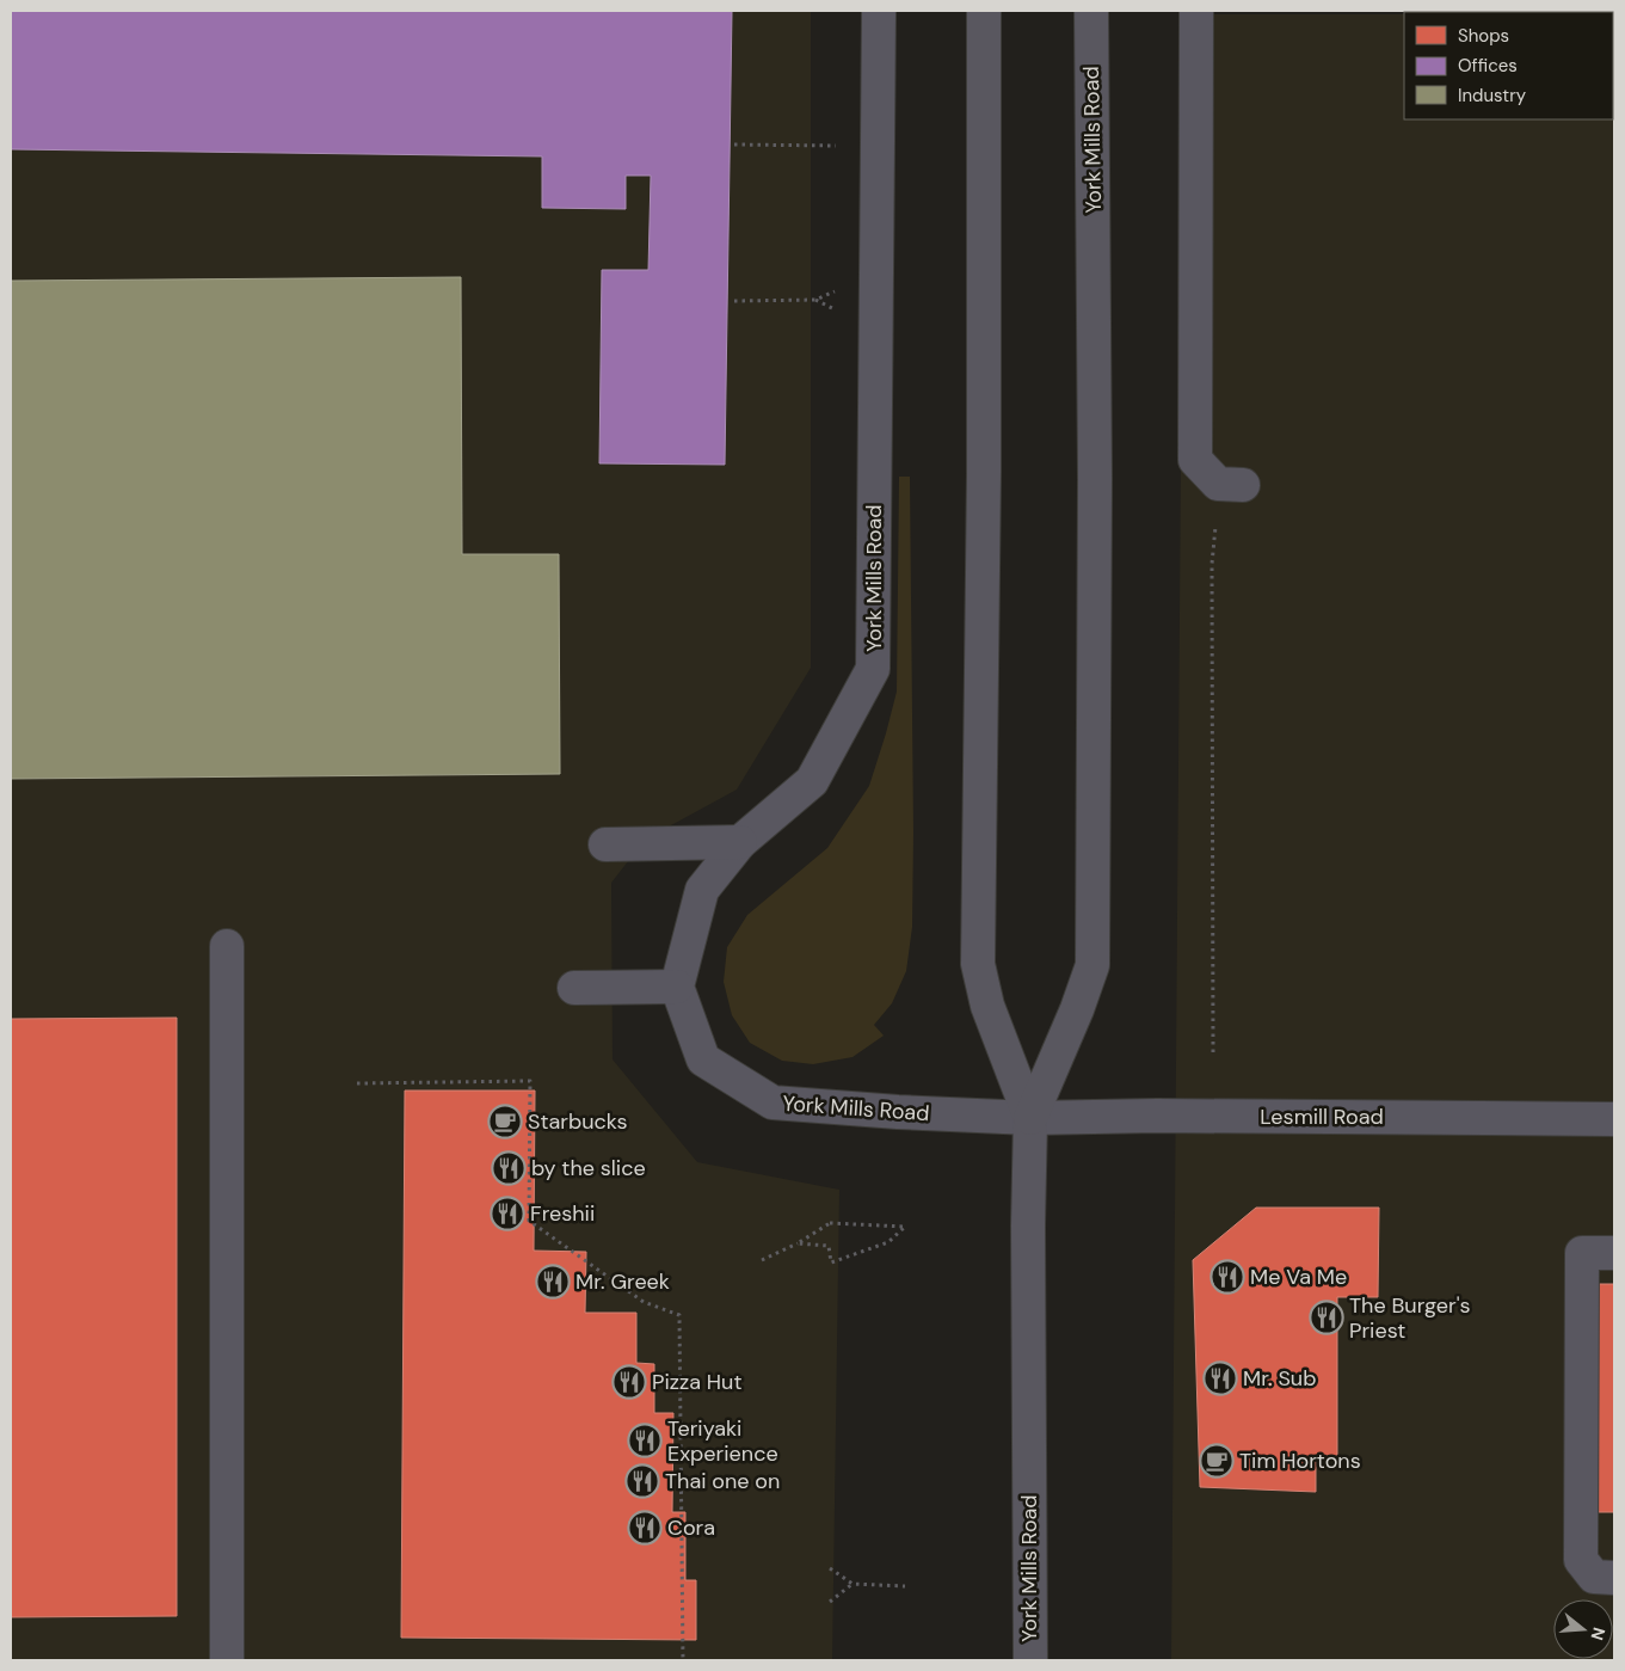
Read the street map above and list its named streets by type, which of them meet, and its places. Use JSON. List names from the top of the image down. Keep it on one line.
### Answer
{"streets":{"main road":["York Mills Road"],"street":["Lesmill Road"]},"crossings":[["York Mills Road","Lesmill Road"]],"places":{"cafe":["Starbucks","Tim Hortons"],"restaurant":["by the slice","Freshii","Me Va Me","Mr. Greek","The Burger's Priest","Mr. Sub","Pizza Hut","Teriyaki Experience","Thai one on","Cora"]},"legend":["Shops","Offices","Industry"],"north":"right"}
